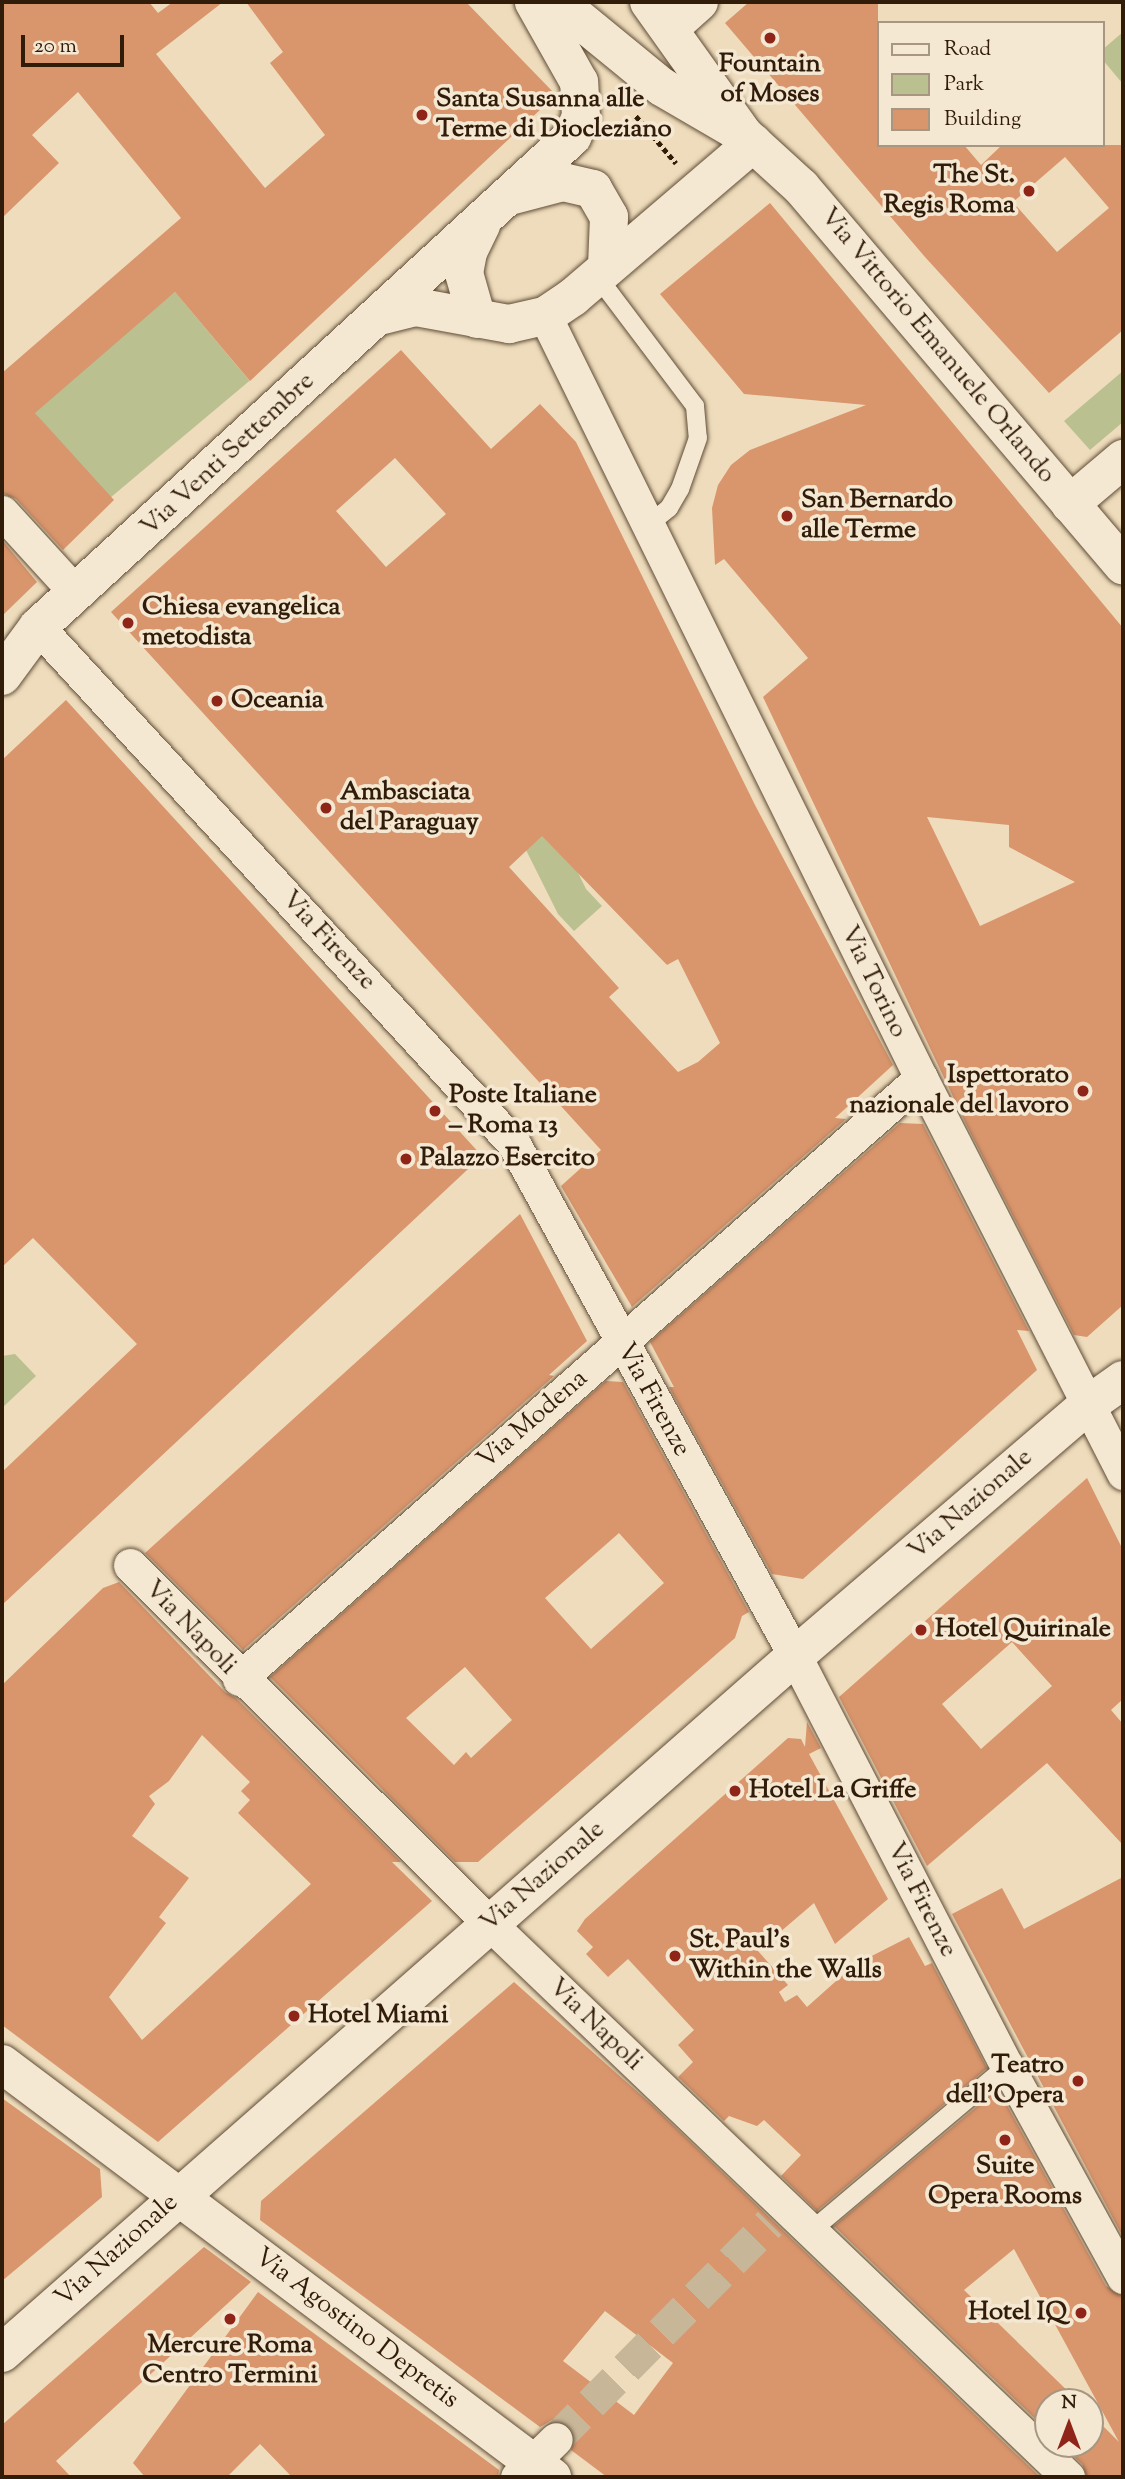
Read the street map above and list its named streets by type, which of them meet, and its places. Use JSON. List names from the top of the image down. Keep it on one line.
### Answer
{"streets":{"street":["Via Vittorio Emanuele Orlando","Via Venti Settembre","Via Firenze","Via Torino","Via Modena","Via Nazionale","Via Napoli","Via Agostino Depretis"]},"crossings":[["Via Venti Settembre","Via Torino"],["Via Firenze","Via Modena"],["Via Firenze","Via Nazionale"],["Via Torino","Via Modena"],["Via Torino","Via Nazionale"],["Via Modena","Via Napoli"],["Via Nazionale","Via Napoli"],["Via Nazionale","Via Agostino Depretis"]],"places":["Fountain of Moses","Santa Susanna alle Terme di Diocleziano","The St. Regis Roma","San Bernardo alle Terme","Chiesa evangelica metodista","Oceania","Ambasciata del Paraguay","Ispettorato nazionale del lavoro","Poste Italiane – Roma 13","Palazzo Esercito","Hotel Quirinale","Hotel La Griffe","St. Paul's Within the Walls","Hotel Miami","Teatro dell'Opera","Suite Opera Rooms","Hotel IQ","Mercure Roma Centro Termini"],"legend":["Road","Park","Building"],"scale_bar":"20 m","north":"top"}
